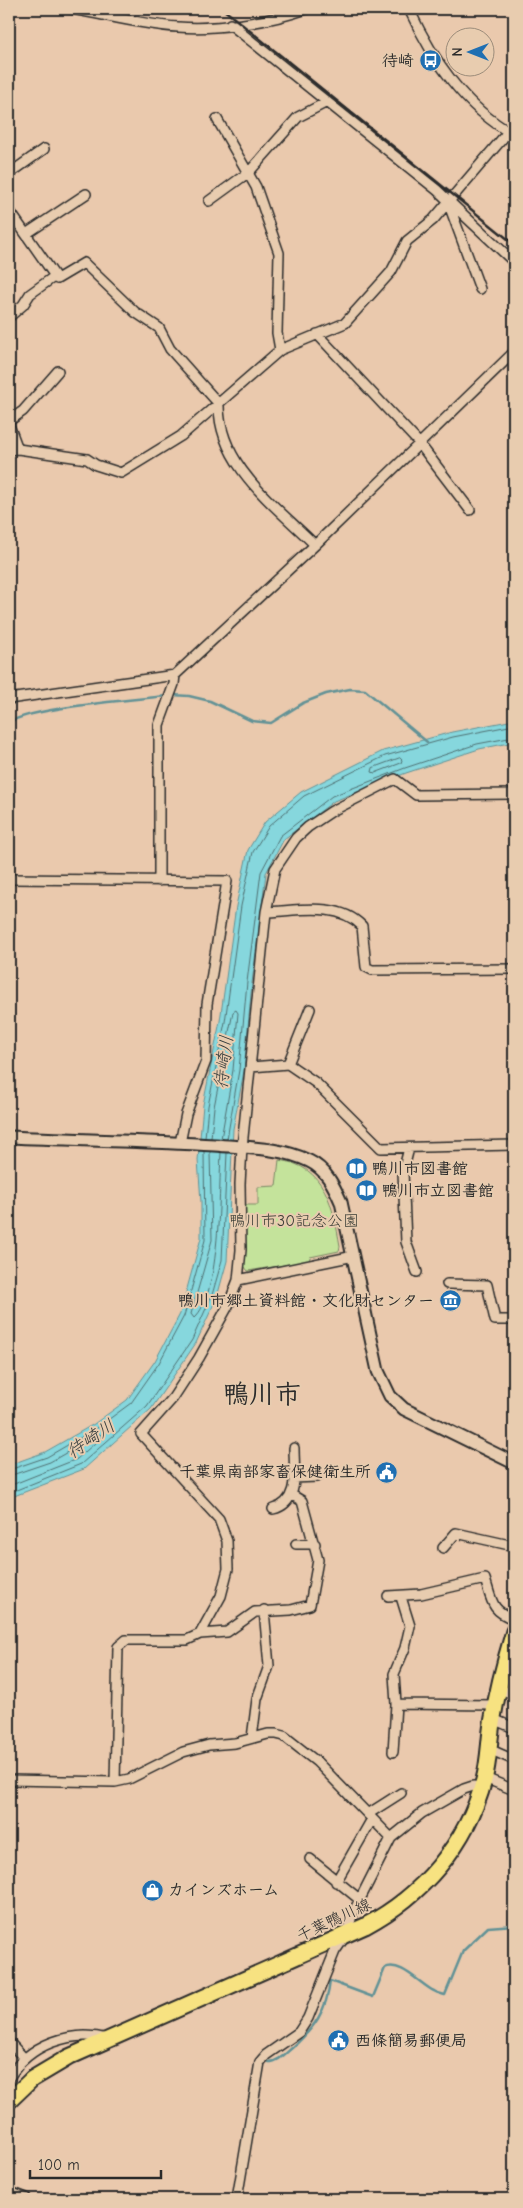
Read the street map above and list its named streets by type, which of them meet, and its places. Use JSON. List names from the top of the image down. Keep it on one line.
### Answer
{"streets":{"main road":["千葉鴨川線"]},"districts":["鴨川市"],"water":["待崎川"],"parks":["鴨川市30記念公園"],"places":{"bus stop":["待崎"],"library":["鴨川市図書館","鴨川市立図書館"],"museum":["鴨川市郷土資料館・文化財センター"],"public building":["千葉県南部家畜保健衛生所","西條簡易郵便局"],"shop":["カインズホーム"]},"scale_bar":"100 m","north":"left"}
